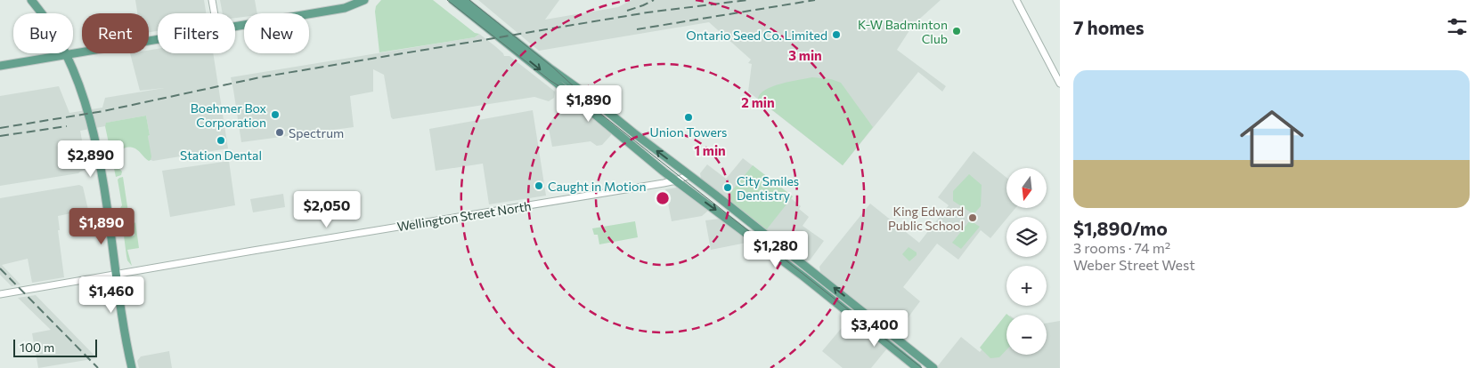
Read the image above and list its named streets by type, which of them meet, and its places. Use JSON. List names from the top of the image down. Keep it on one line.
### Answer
{"streets":{"street":["Wellington Street North"]},"places":["K-W Badminton Club","Ontario Seed Co. Limited","Boehmer Box Corporation","Union Towers","Spectrum","Station Dental","Caught in Motion","City Smiles Dentistry","King Edward Public School"],"scale_bar":"100 m","north":"bottom","page":{"heading":"7 homes","chip":["Buy","Rent","Filters","New"],"list":[{"name":"$1,890/mo","note":"3 rooms · 74 m² · Weber Street West"}],"price":["$1,890","$2,890","$2,050","$1,890","$1,280","$1,460","$3,400"],"map_buttons":["+","−"],"scale":"100 m"},"rings":["3 min","2 min","1 min"]}
